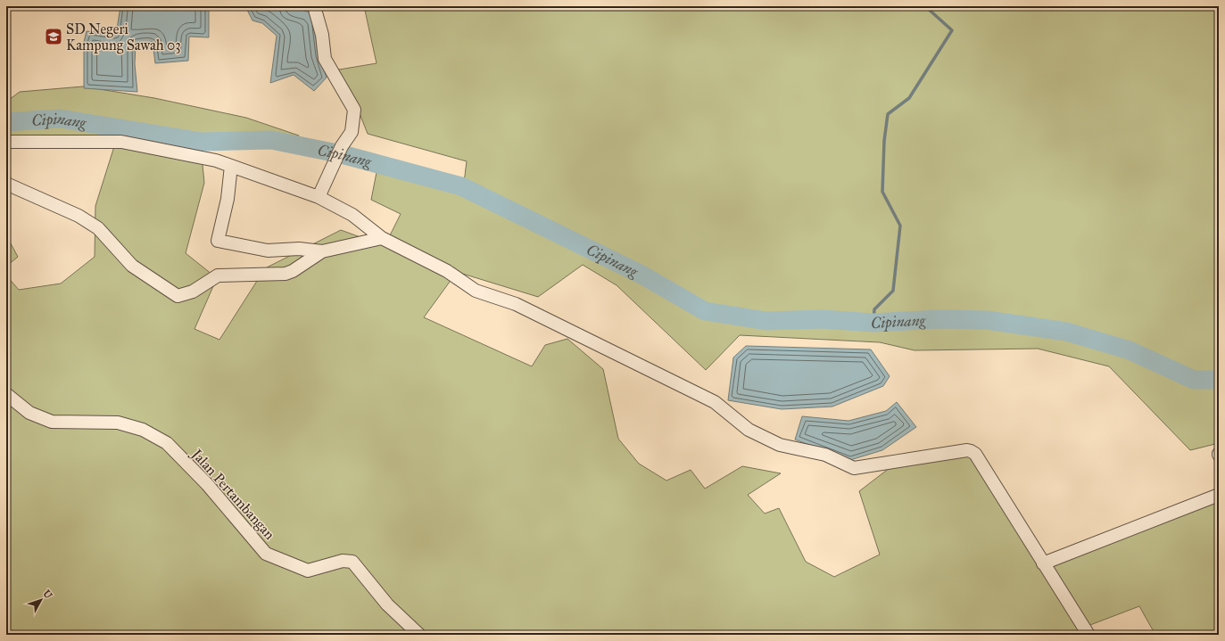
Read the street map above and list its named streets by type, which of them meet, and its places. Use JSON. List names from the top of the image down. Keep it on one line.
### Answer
{"streets":{"street":["Jalan Pertambangan"]},"water":["Cipinang"],"places":{"school or university":["SD Negeri Kampung Sawah 03"]},"north":"top right"}
